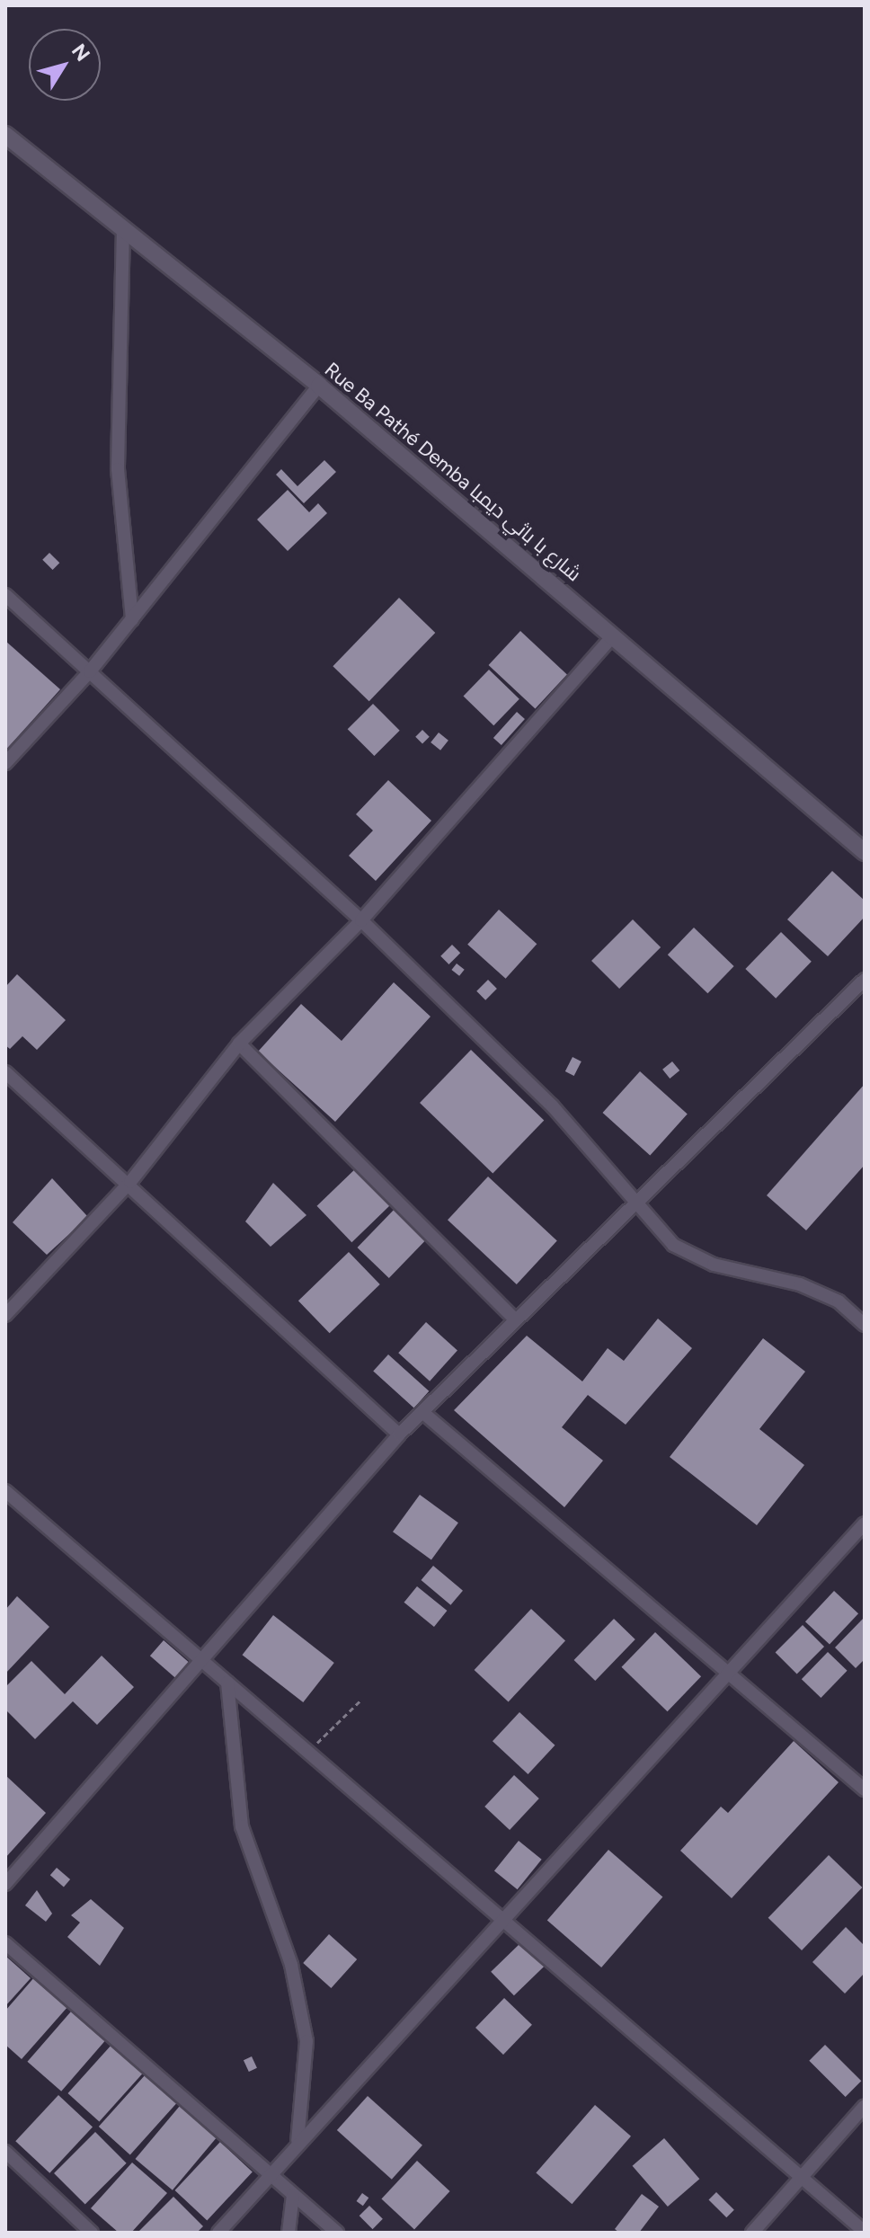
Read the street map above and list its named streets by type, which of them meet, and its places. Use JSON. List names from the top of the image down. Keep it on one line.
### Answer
{"streets":{"street":["Rue Ba Pathé Demba شارع با باثي ديمبا"]},"north":"top right"}
